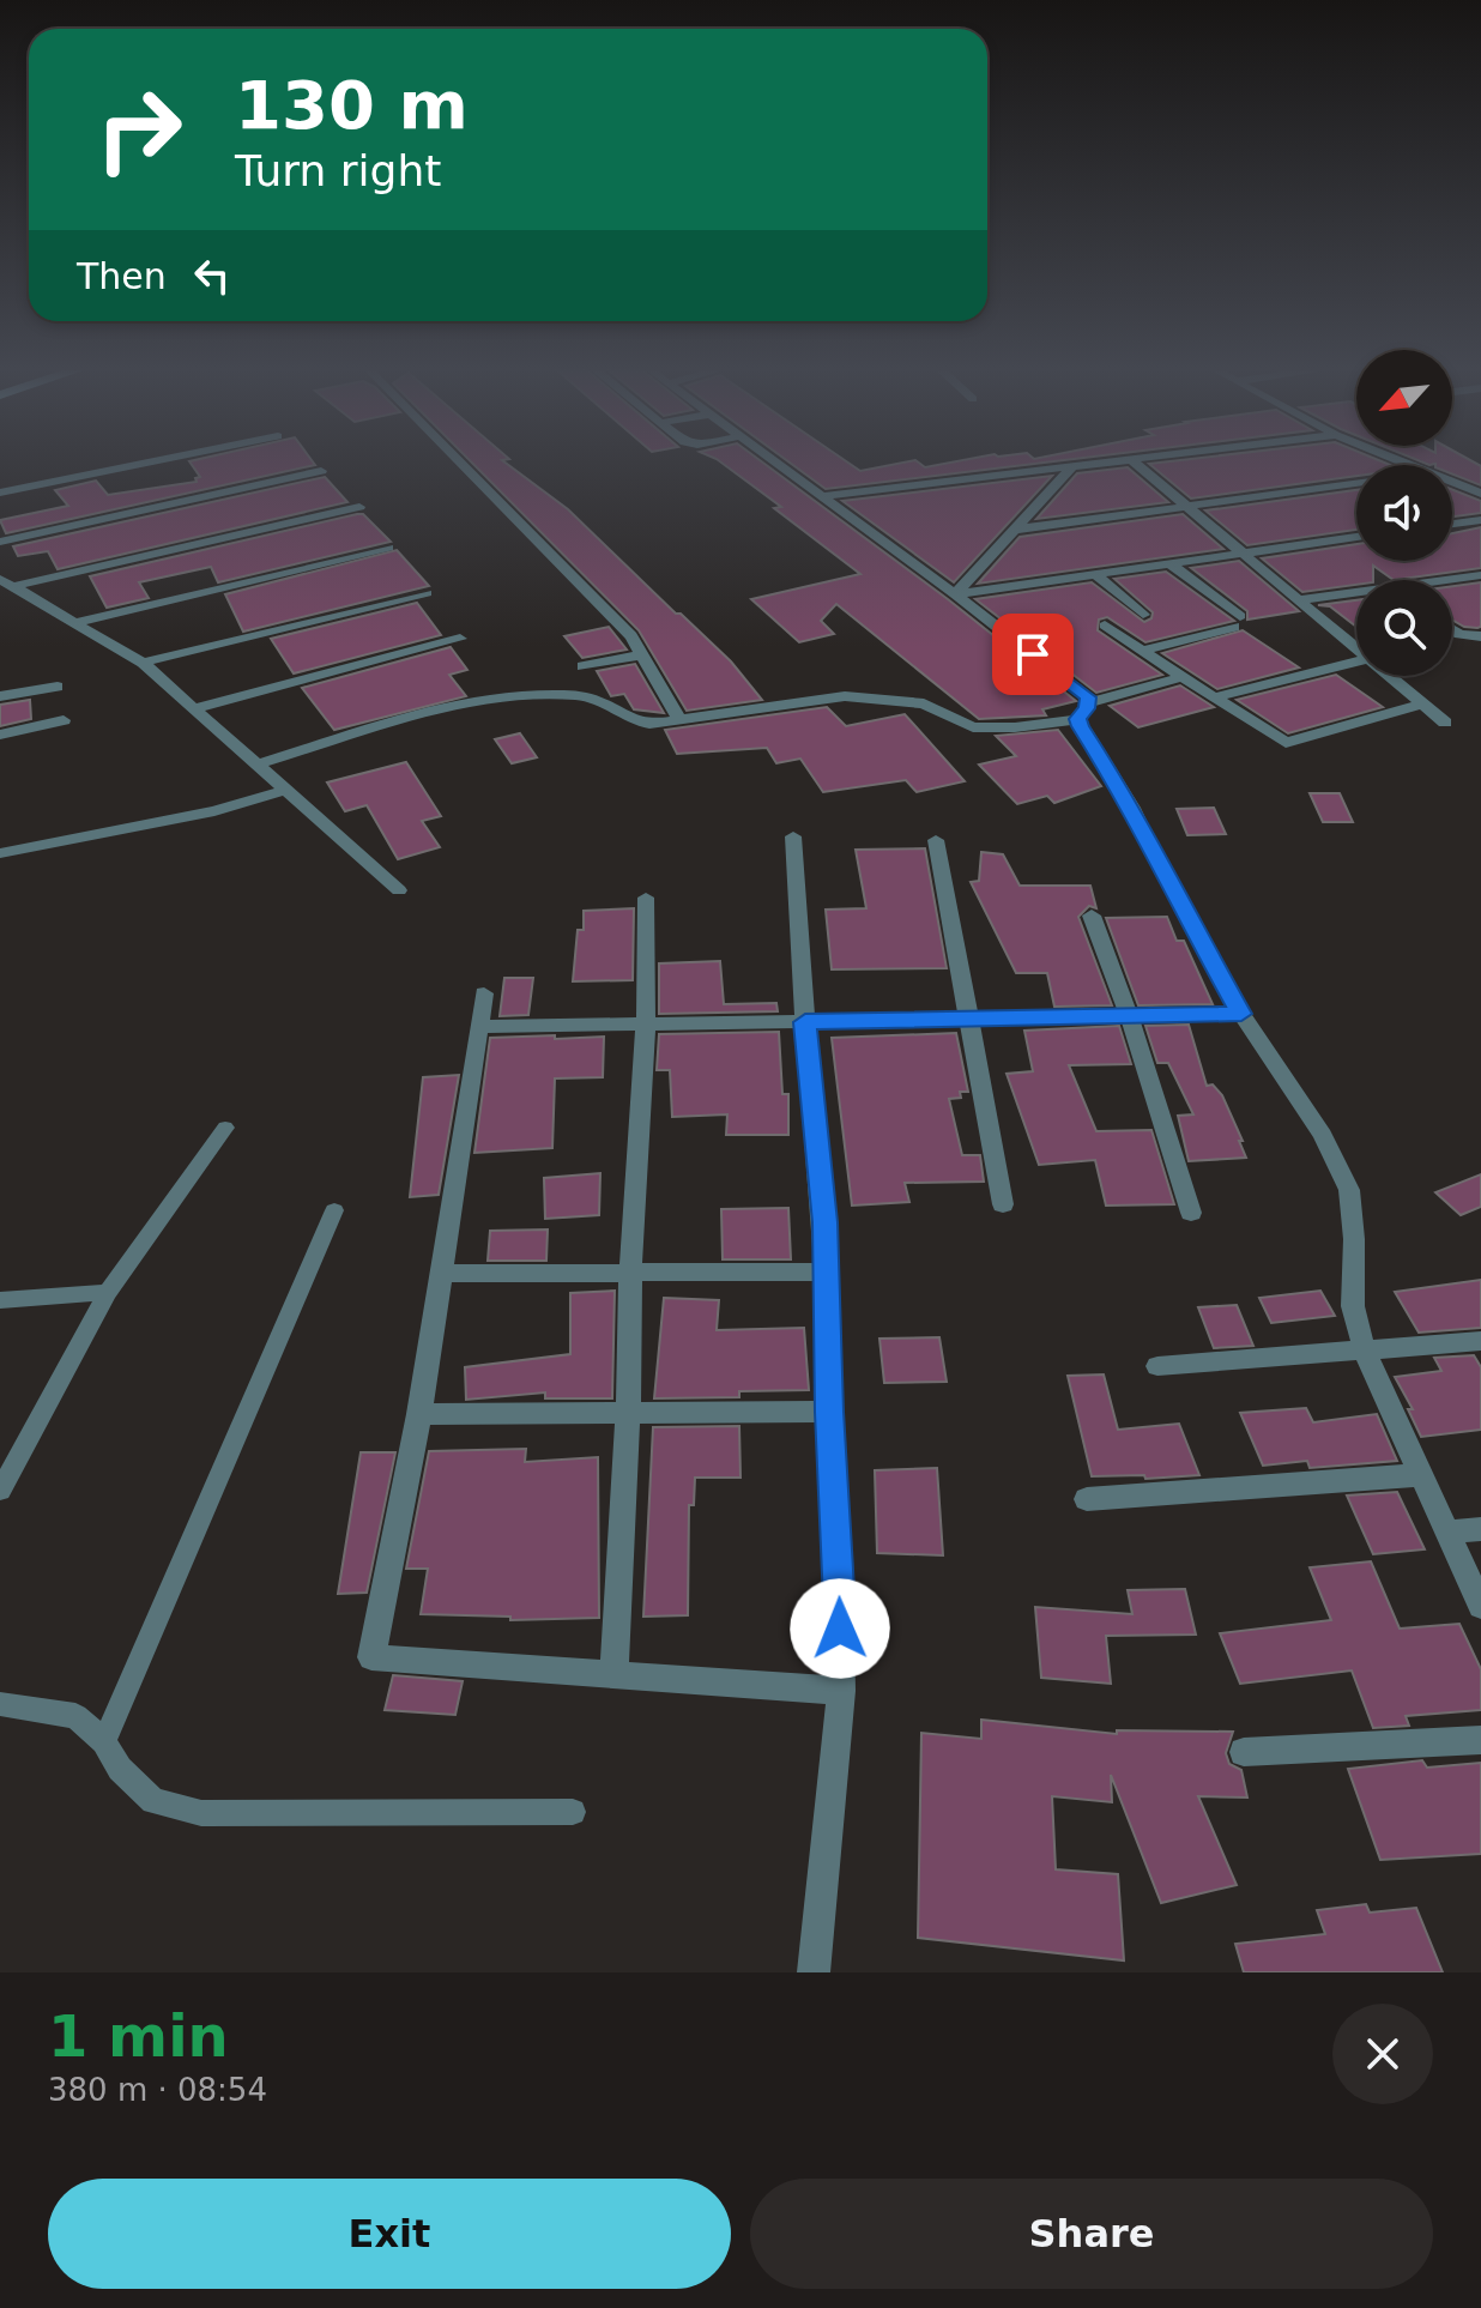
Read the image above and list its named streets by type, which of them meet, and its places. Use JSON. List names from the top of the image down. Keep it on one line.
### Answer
{"north":"bottom left","page":{"turn":["130 m","Turn right"],"then":"Then","heading":["1 min","380 m · 08:54"],"buttons":["Exit","Share"]}}
